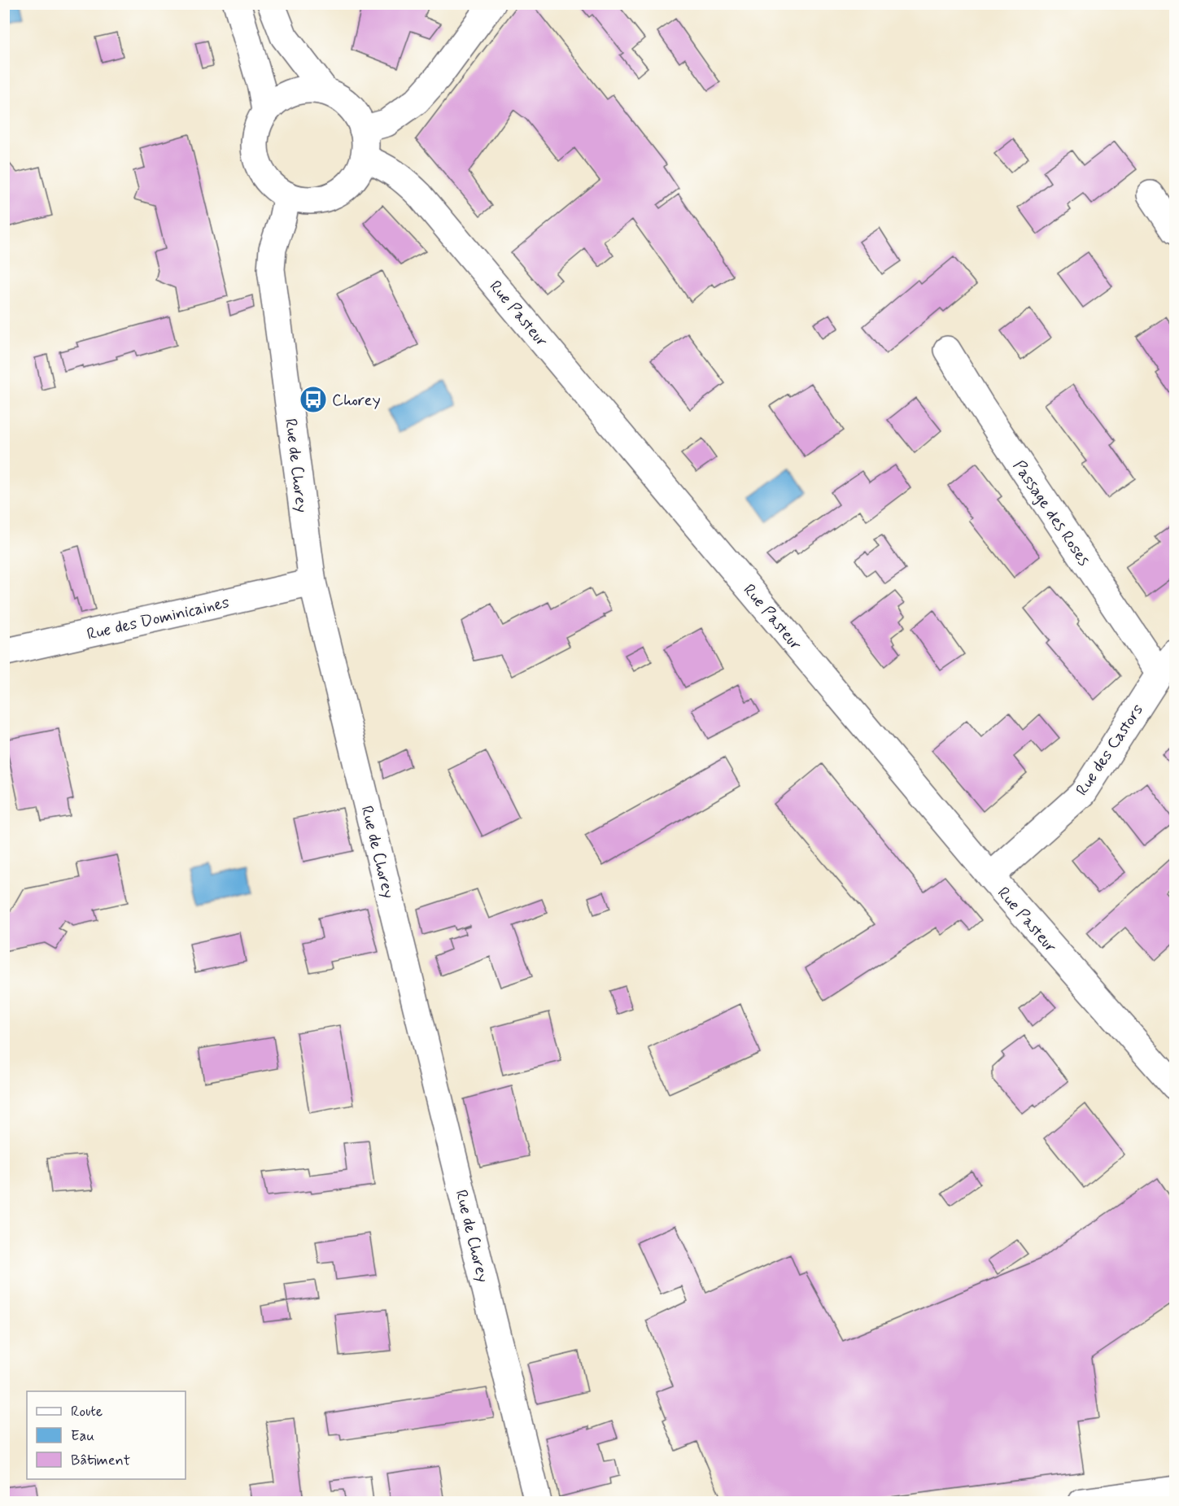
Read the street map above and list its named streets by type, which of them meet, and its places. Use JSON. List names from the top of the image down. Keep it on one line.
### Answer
{"streets":{"street":["Rue Pasteur","Rue de Chorey","Passage des Roses","Rue des Dominicaines","Rue des Castors"]},"crossings":[["Rue Pasteur","Rue de Chorey"],["Rue Pasteur","Rue des Castors"],["Rue de Chorey","Rue des Dominicaines"],["Passage des Roses","Rue des Castors"]],"places":{"bus stop":["Chorey"]},"legend":["Route","Eau","Bâtiment"]}
